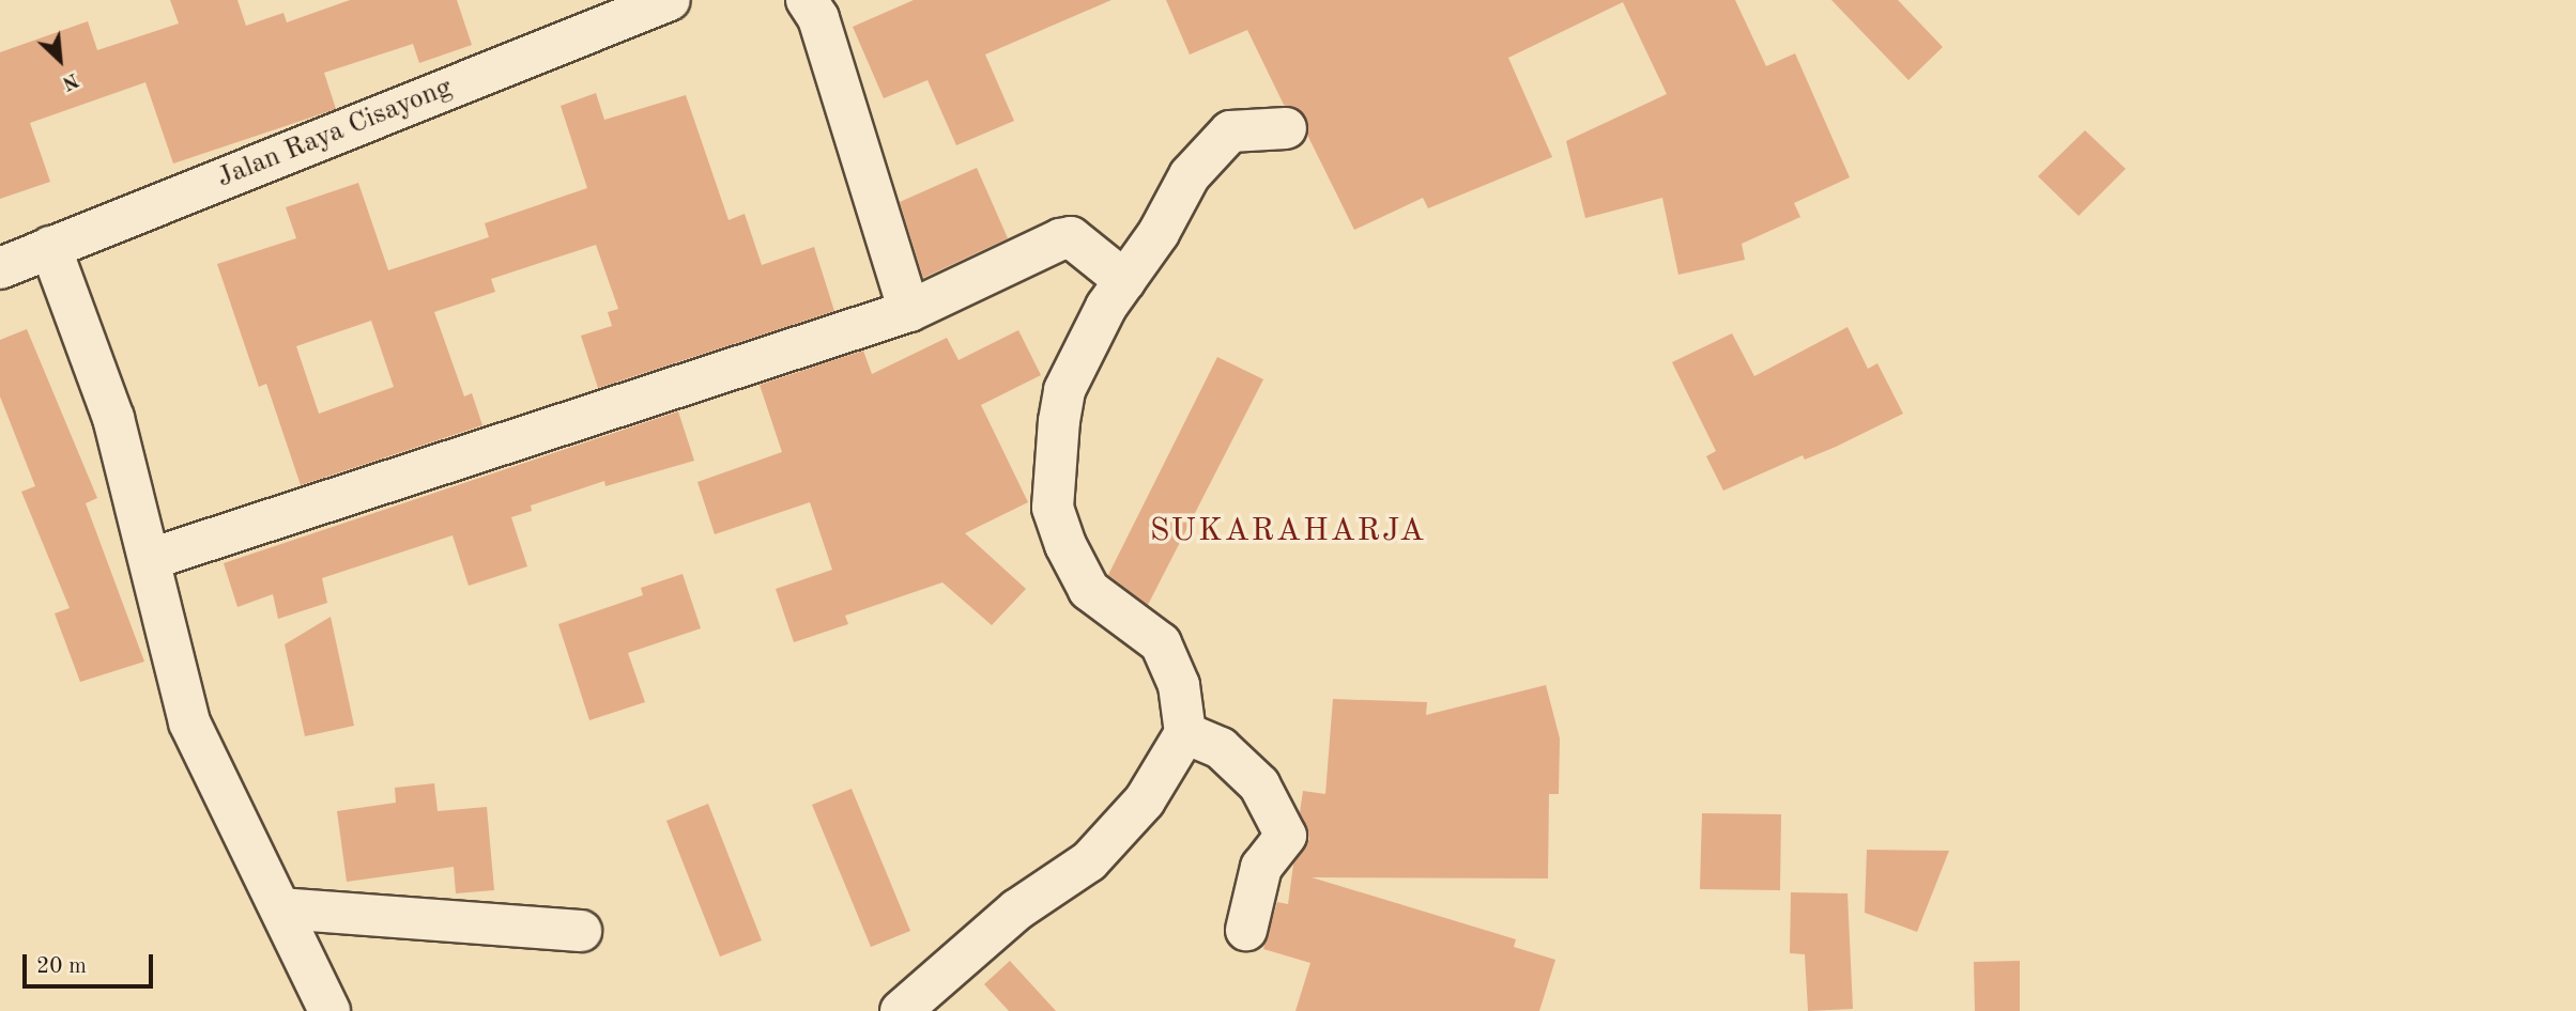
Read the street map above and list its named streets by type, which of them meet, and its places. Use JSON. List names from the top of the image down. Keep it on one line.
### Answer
{"streets":{"street":["Jalan Raya Cisayong"]},"districts":["SUKARAHARJA"],"scale_bar":"20 m","north":"bottom right"}
